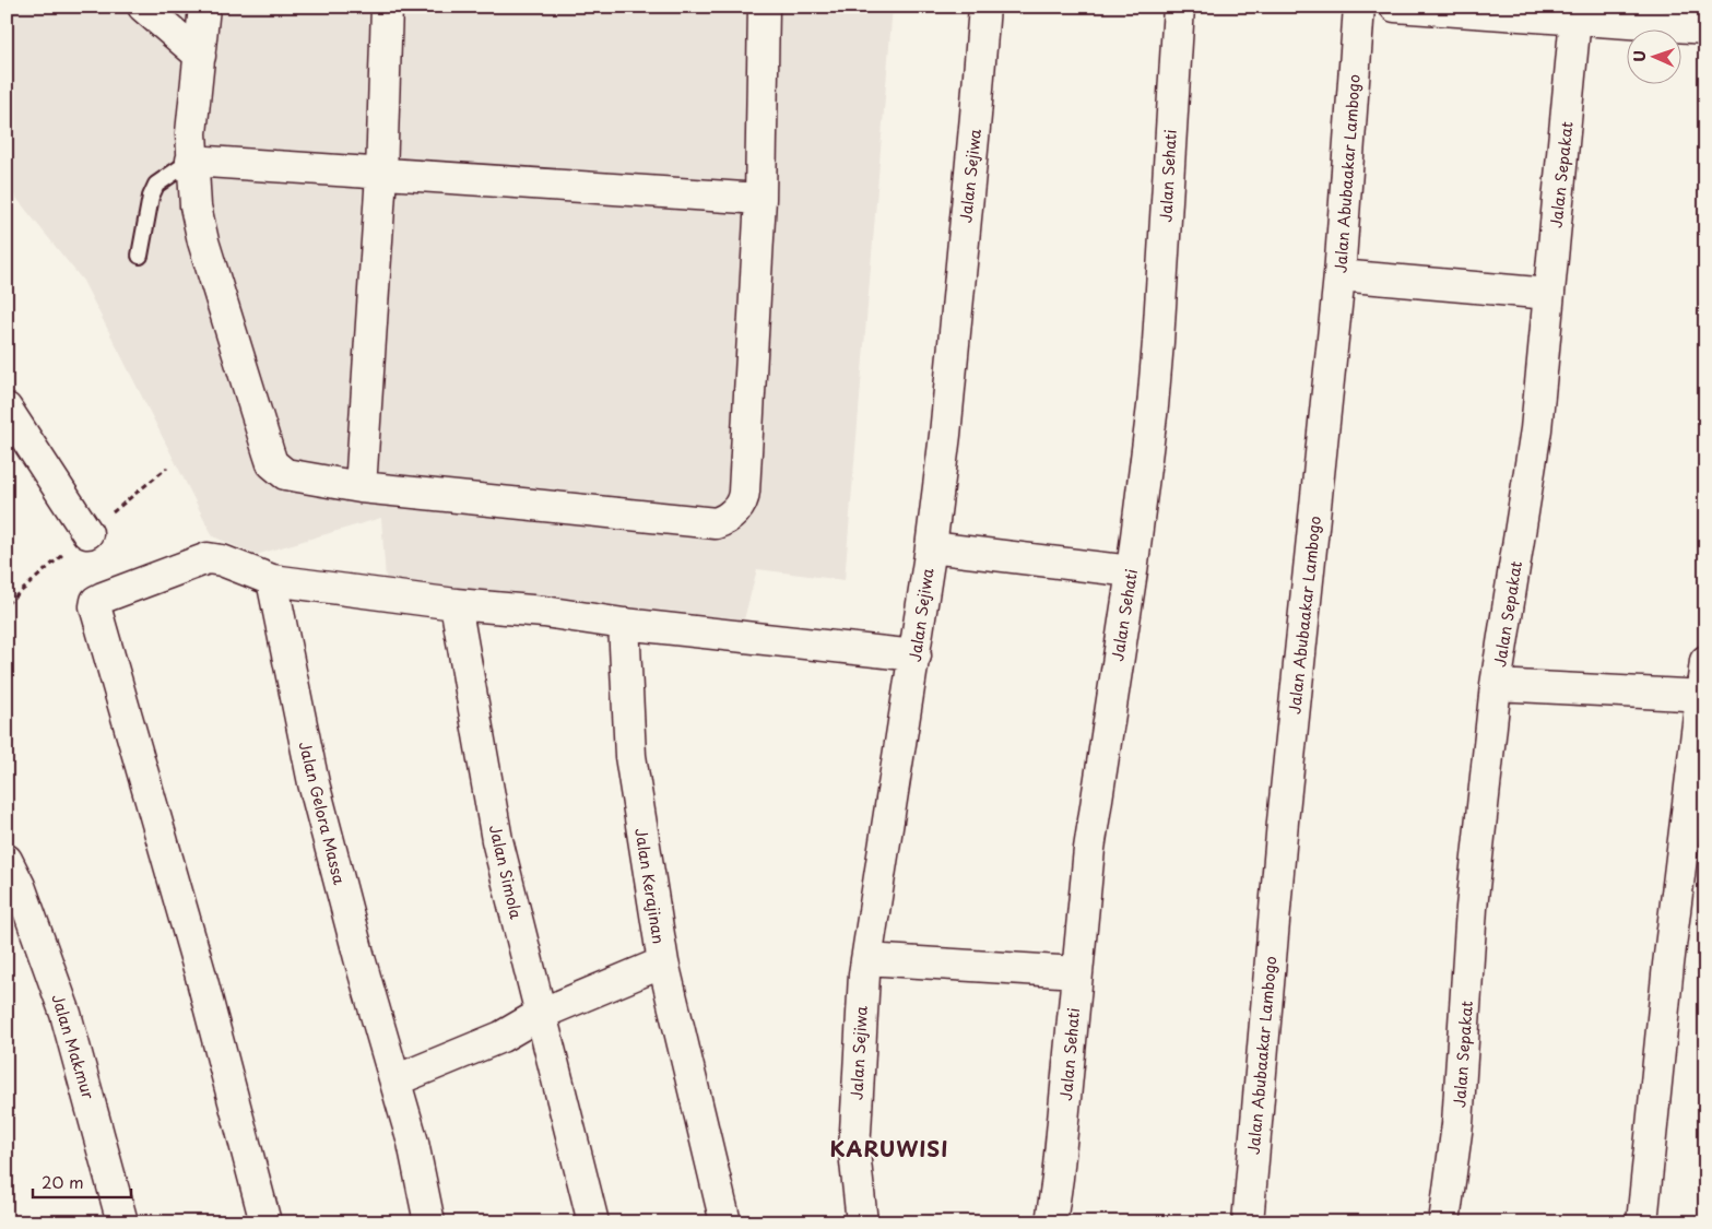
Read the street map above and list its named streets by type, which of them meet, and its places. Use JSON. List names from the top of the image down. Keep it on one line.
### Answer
{"streets":{"street":["Jalan Abubaakar Lambogo","Jalan Sepakat","Jalan Sejiwa","Jalan Sehati","Jalan Gelora Massa","Jalan Simola","Jalan Kerajinan","Jalan Makmur"]},"districts":["KARUWISI"],"scale_bar":"20 m","north":"left"}
